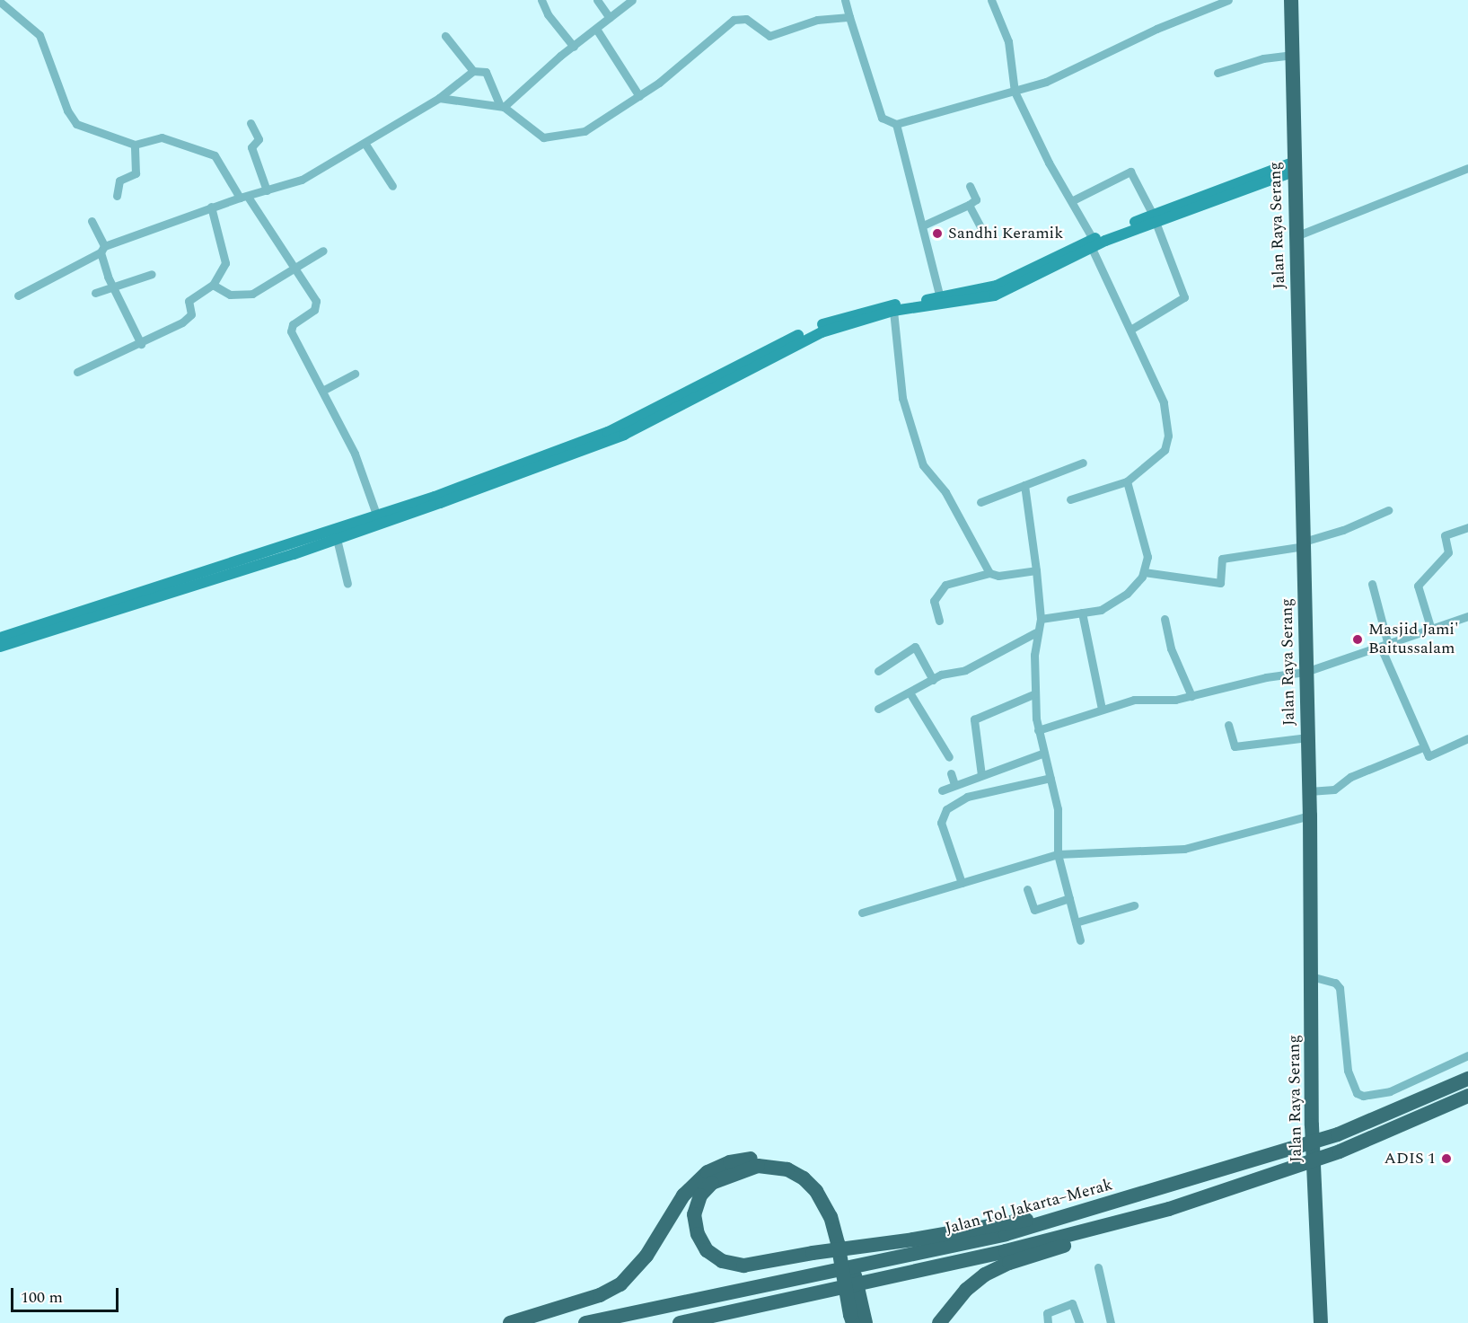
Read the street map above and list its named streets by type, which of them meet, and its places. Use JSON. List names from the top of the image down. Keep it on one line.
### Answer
{"streets":{"highway":["Jalan Raya Serang","Jalan Tol Jakarta–Merak"]},"places":["Sandhi Keramik","Masjid Jami' Baitussalam","ADIS 1"],"scale_bar":"100 m"}
